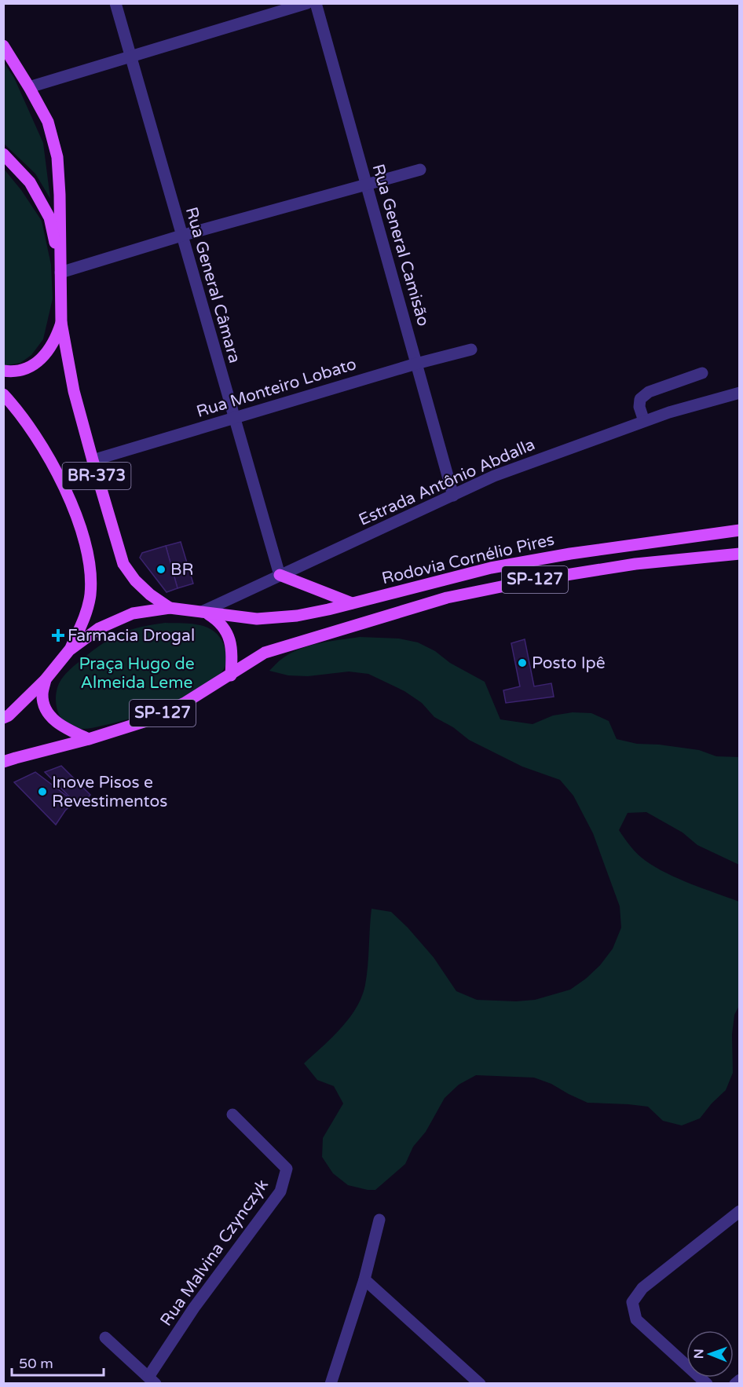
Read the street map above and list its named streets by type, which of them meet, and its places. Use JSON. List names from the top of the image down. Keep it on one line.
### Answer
{"streets":{"main road":["BR-373","Rodovia Cornélio Pires","SP-127"],"street":["Rua General Camisão","Rua General Câmara","Rua Monteiro Lobato","Estrada Antônio Abdalla","Rua Malvina Czynczyk"]},"crossings":[["Rua General Camisão","Rua Monteiro Lobato"],["Rua General Camisão","Estrada Antônio Abdalla"],["Rua General Câmara","Rua Monteiro Lobato"],["Rua General Câmara","Estrada Antônio Abdalla"],["Rua Monteiro Lobato","BR-373"],["BR-373","SP-127"],["Estrada Antônio Abdalla","Rodovia Cornélio Pires"],["Estrada Antônio Abdalla","SP-127"],["Rodovia Cornélio Pires","SP-127"]],"parks":["Praça Hugo de Almeida Leme"],"places":{"other":["BR","Posto Ipê","Inove Pisos e Revestimentos"],"health":["Farmacia Drogal"]},"scale_bar":"50 m","north":"left"}
